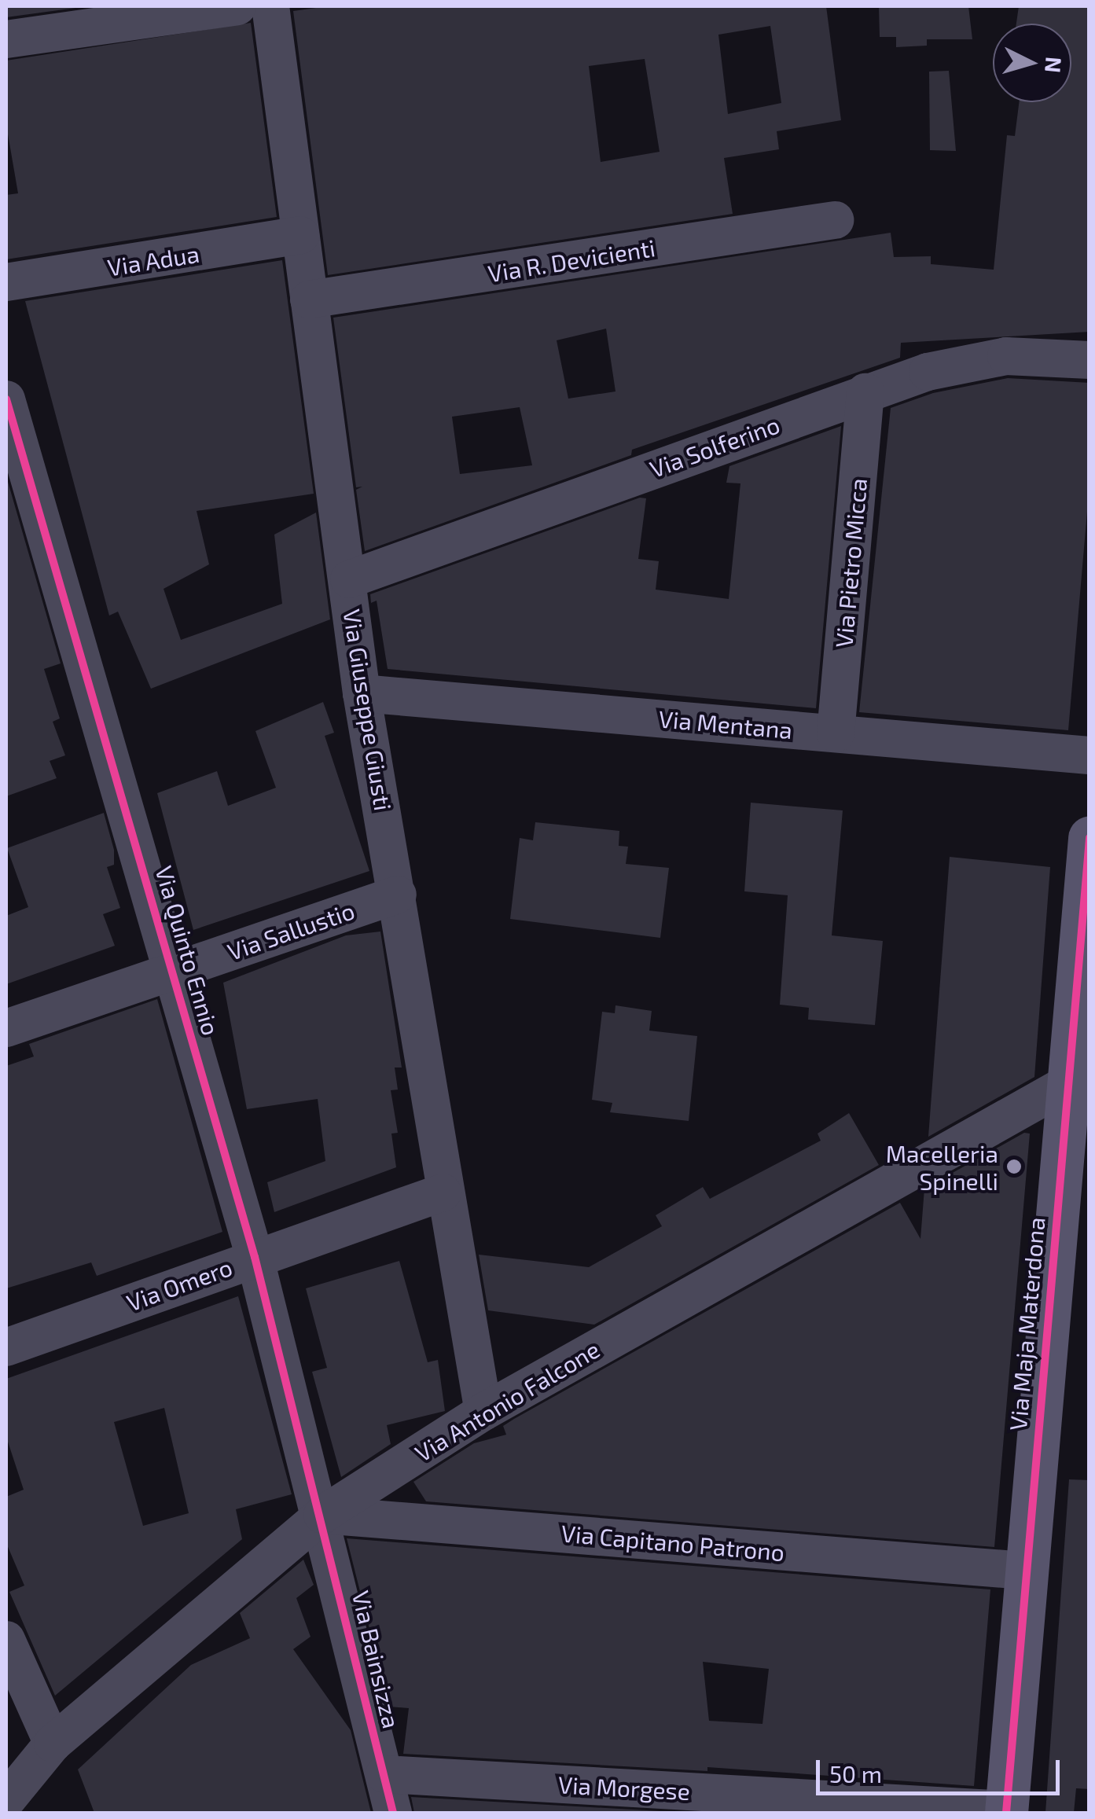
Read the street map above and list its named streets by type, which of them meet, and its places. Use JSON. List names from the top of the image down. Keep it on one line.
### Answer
{"streets":{"main road":["Via Maja Materdona"],"street":["Via Adua","Via R. Devicienti","Via Solferino","Via Pietro Micca","Via Giuseppe Giusti","Via Mentana","Via Sallustio","Via Quinto Ennio","Via Omero","Via Antonio Falcone","Via Capitano Patrono","Via Bainsizza","Via Morgese"]},"crossings":[["Via Adua","Via Giuseppe Giusti"],["Via R. Devicienti","Via Giuseppe Giusti"],["Via Solferino","Via Pietro Micca"],["Via Solferino","Via Giuseppe Giusti"],["Via Pietro Micca","Via Mentana"],["Via Giuseppe Giusti","Via Mentana"],["Via Giuseppe Giusti","Via Sallustio"],["Via Giuseppe Giusti","Via Omero"],["Via Giuseppe Giusti","Via Antonio Falcone"],["Via Sallustio","Via Quinto Ennio"],["Via Quinto Ennio","Via Omero"],["Via Quinto Ennio","Via Antonio Falcone"],["Via Quinto Ennio","Via Capitano Patrono"],["Via Quinto Ennio","Via Bainsizza"],["Via Maja Materdona","Via Antonio Falcone"],["Via Maja Materdona","Via Capitano Patrono"],["Via Maja Materdona","Via Morgese"],["Via Antonio Falcone","Via Capitano Patrono"],["Via Antonio Falcone","Via Bainsizza"],["Via Capitano Patrono","Via Bainsizza"],["Via Bainsizza","Via Morgese"]],"places":["Macelleria Spinelli"],"scale_bar":"50 m","north":"right"}
